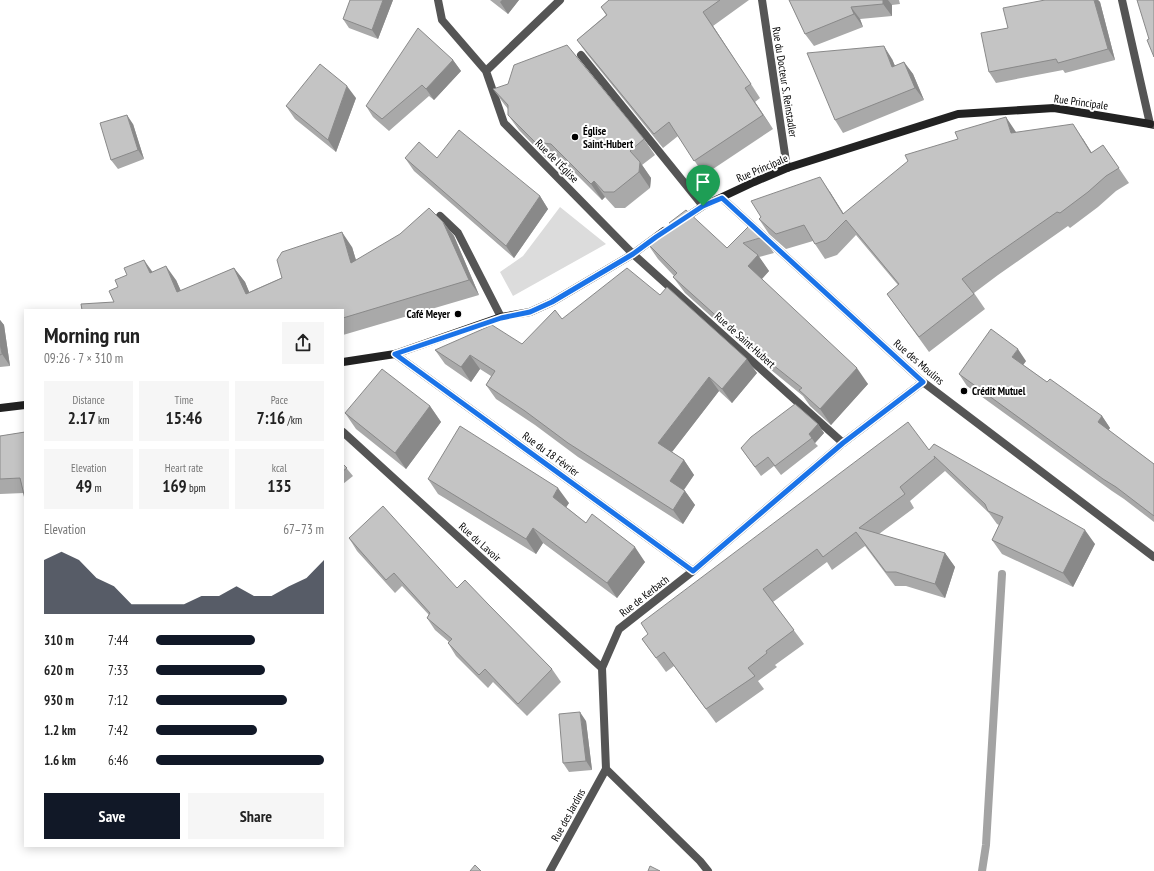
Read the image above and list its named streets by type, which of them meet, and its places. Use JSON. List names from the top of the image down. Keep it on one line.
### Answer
{"streets":{"street":["Rue du Docteur S. Reinstadler","Rue Principale","Rue de l'Église","Rue de Saint-Hubert","Rue des Moulins","Rue du 18 Février","Rue du Lavoir","Rue de Kerbach","Rue des Jardins"]},"crossings":[["Rue du Docteur S. Reinstadler","Rue Principale"],["Rue Principale","Rue de l'Église"],["Rue Principale","Rue de Saint-Hubert"],["Rue Principale","Rue des Moulins"],["Rue Principale","Rue du 18 Février"],["Rue de l'Église","Rue de Saint-Hubert"],["Rue de Saint-Hubert","Rue de Kerbach"],["Rue des Moulins","Rue de Kerbach"],["Rue du 18 Février","Rue de Kerbach"],["Rue du Lavoir","Rue de Kerbach"],["Rue de Kerbach","Rue des Jardins"]],"places":["Église Saint-Hubert","Café Meyer","Crédit Mutuel"],"page":{"heading":["Morning run","09:26 · 7 × 310 m"],"stats":[["Distance","2.17 km"],["Time","15:46"],["Pace","7:16 /km"],["Elevation","49 m"],["Heart rate","169 bpm"],["kcal","135"]],"chart":["Elevation","67–73 m"],"list":[{"name":"310 m","note":"7:44"},{"name":"620 m","note":"7:33"},{"name":"930 m","note":"7:12"},{"name":"1.2 km","note":"7:42"},{"name":"1.6 km","note":"6:46"}],"buttons":["Save","Share"]}}
